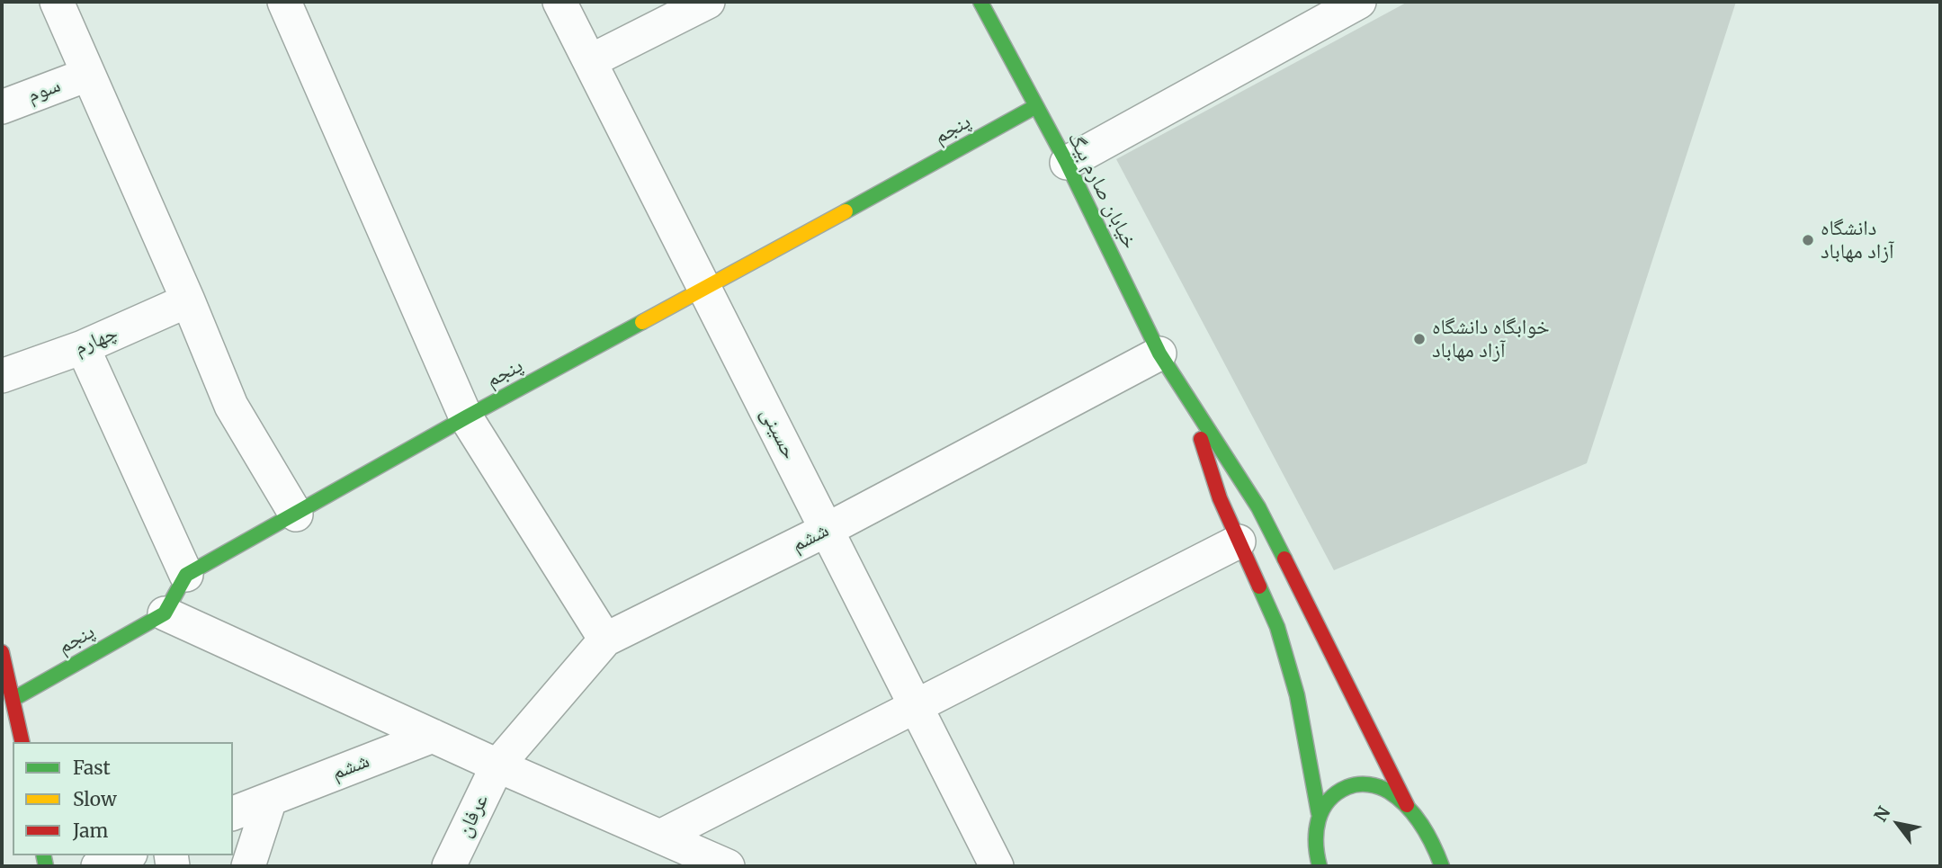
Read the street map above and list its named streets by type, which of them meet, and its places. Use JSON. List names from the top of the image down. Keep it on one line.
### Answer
{"streets":{"street":["سوم","پنجم","خیابان صارم بیگ","چهارم","حسینی","ششم","عرفان"]},"crossings":[["پنجم","خیابان صارم بیگ"],["پنجم","حسینی"],["خیابان صارم بیگ","ششم"],["حسینی","ششم"],["ششم","عرفان"]],"places":["دانشگاه آزاد مهاباد","خوابگاه دانشگاه آزاد مهاباد"],"legend":["Fast","Slow","Jam"],"north":"top left"}
